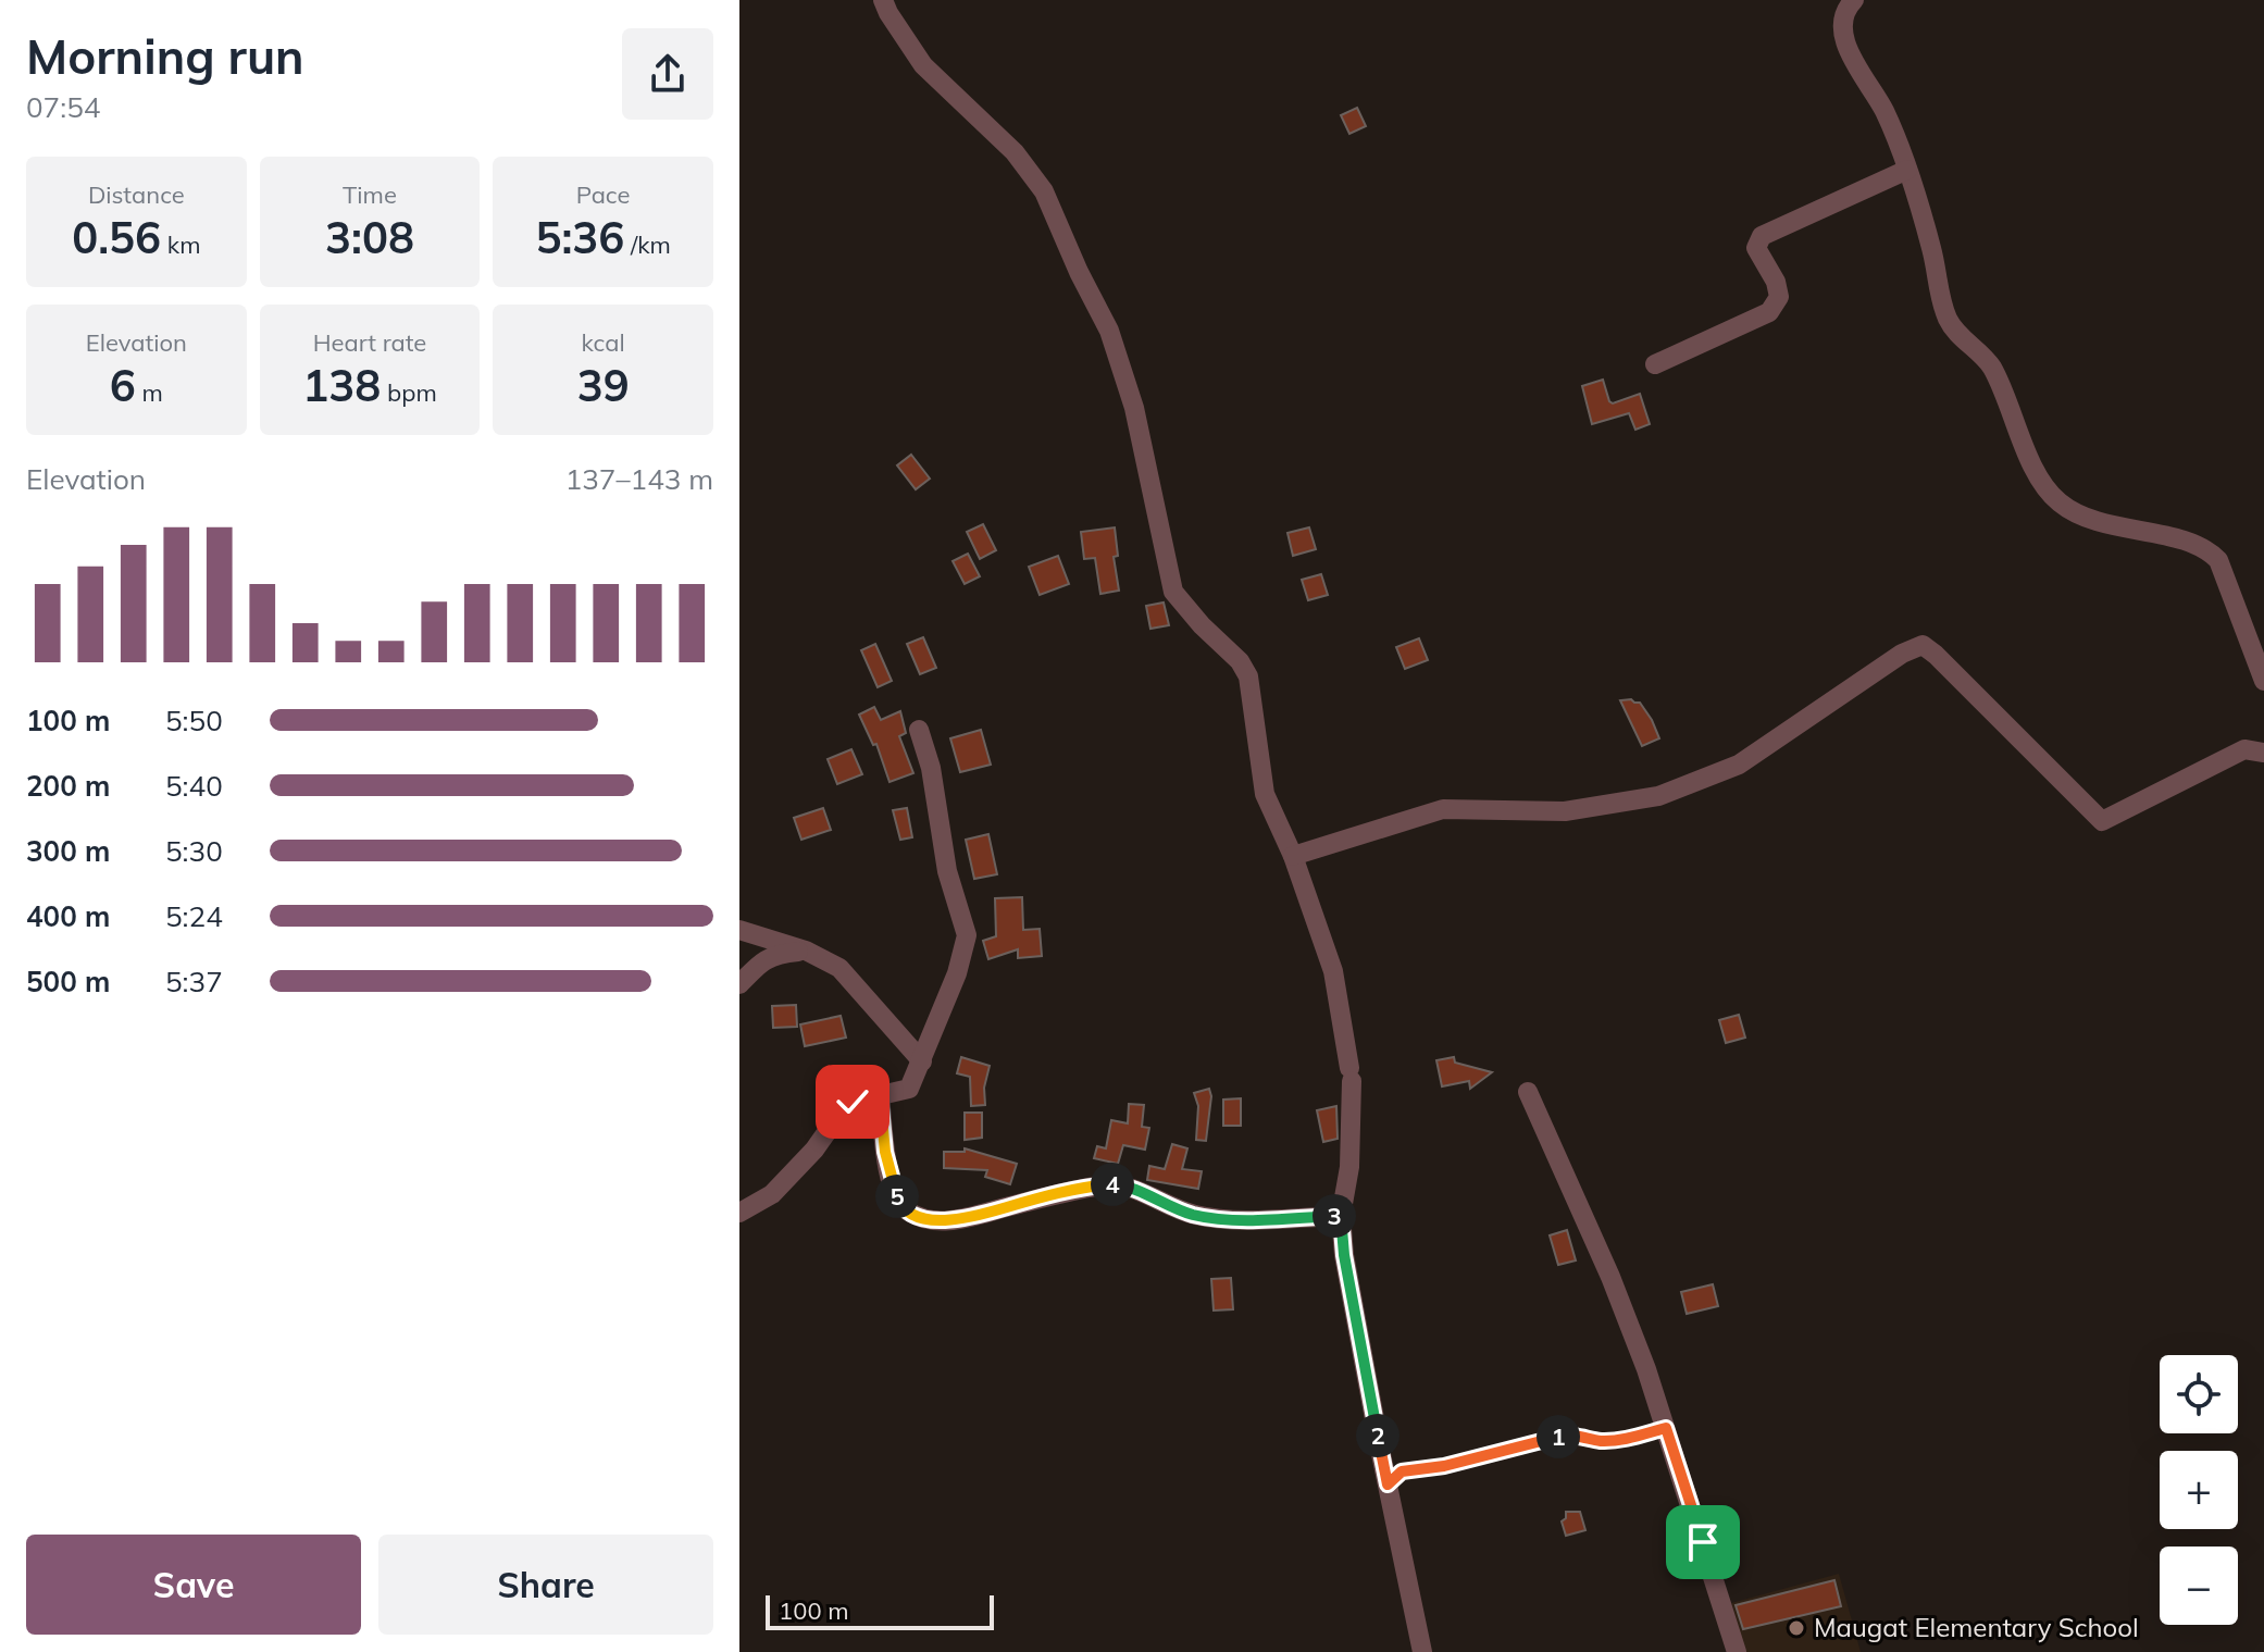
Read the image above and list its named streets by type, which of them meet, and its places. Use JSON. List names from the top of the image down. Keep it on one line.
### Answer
{"places":["Maugat Elementary School"],"scale_bar":"100 m","page":{"heading":["Morning run","07:54"],"stats":[["Distance","0.56 km"],["Time","3:08"],["Pace","5:36 /km"],["Elevation","6 m"],["Heart rate","138 bpm"],["kcal","39"]],"chart":["Elevation","137–143 m"],"list":[{"name":"100 m","note":"5:50"},{"name":"200 m","note":"5:40"},{"name":"300 m","note":"5:30"},{"name":"400 m","note":"5:24"},{"name":"500 m","note":"5:37"}],"pins":["4","5","3","2","1"],"map_buttons":["+","−"],"buttons":["Save","Share"],"scale":"100 m"}}
